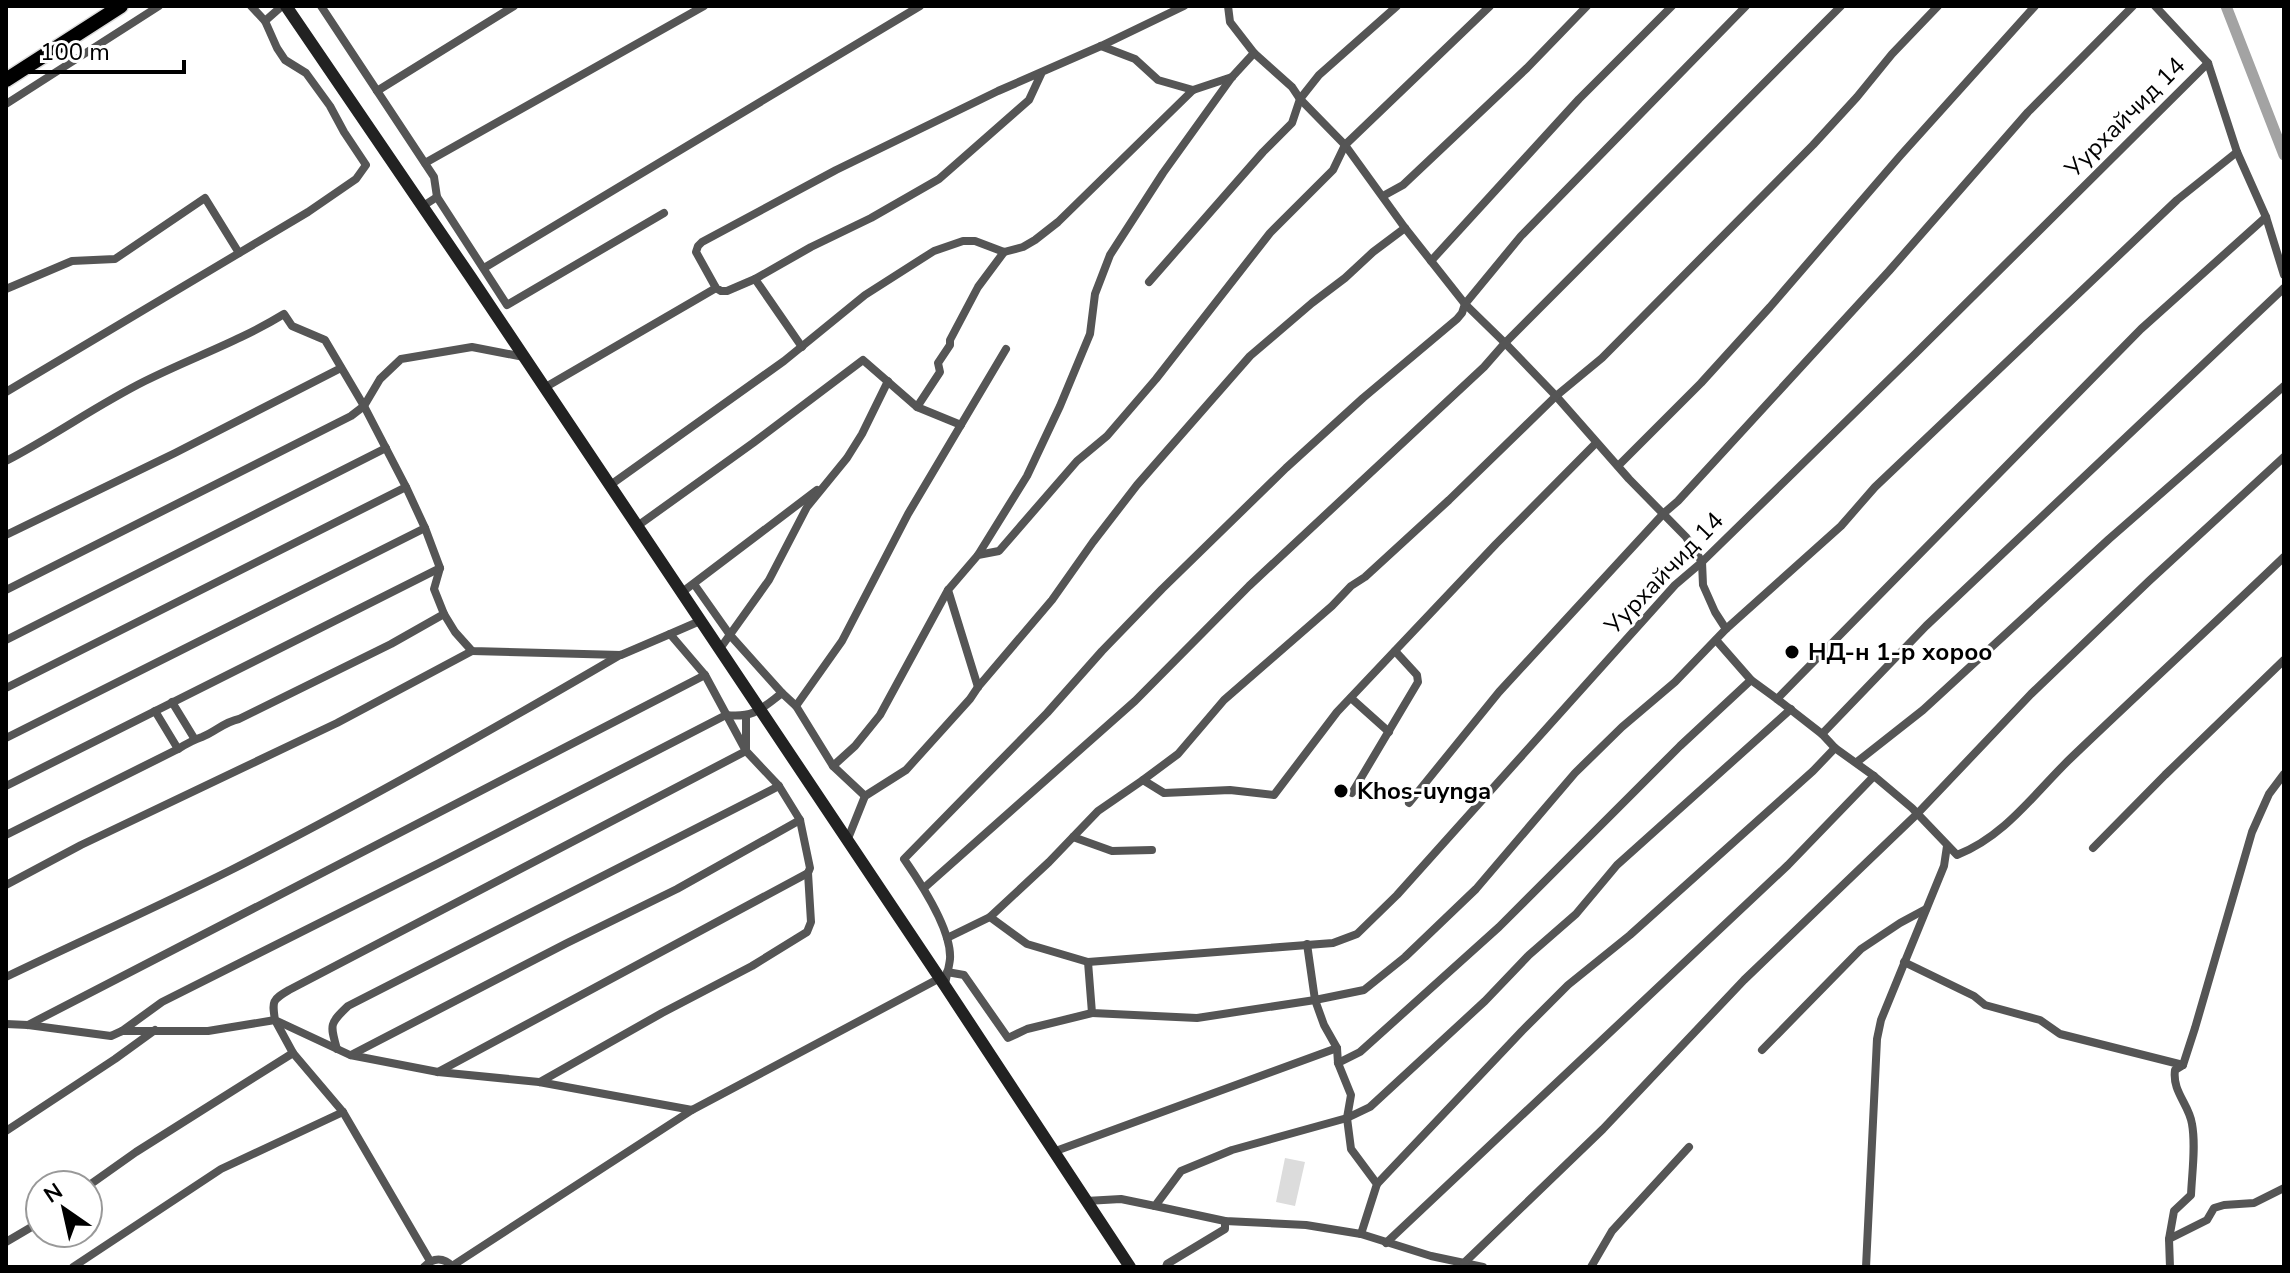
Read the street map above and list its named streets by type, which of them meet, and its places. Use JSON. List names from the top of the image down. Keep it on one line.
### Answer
{"streets":{"street":["Уурхайчид 14"]},"places":["НД-н 1-р хороо","Khos-uynga"],"scale_bar":"100 m","north":"top left"}
